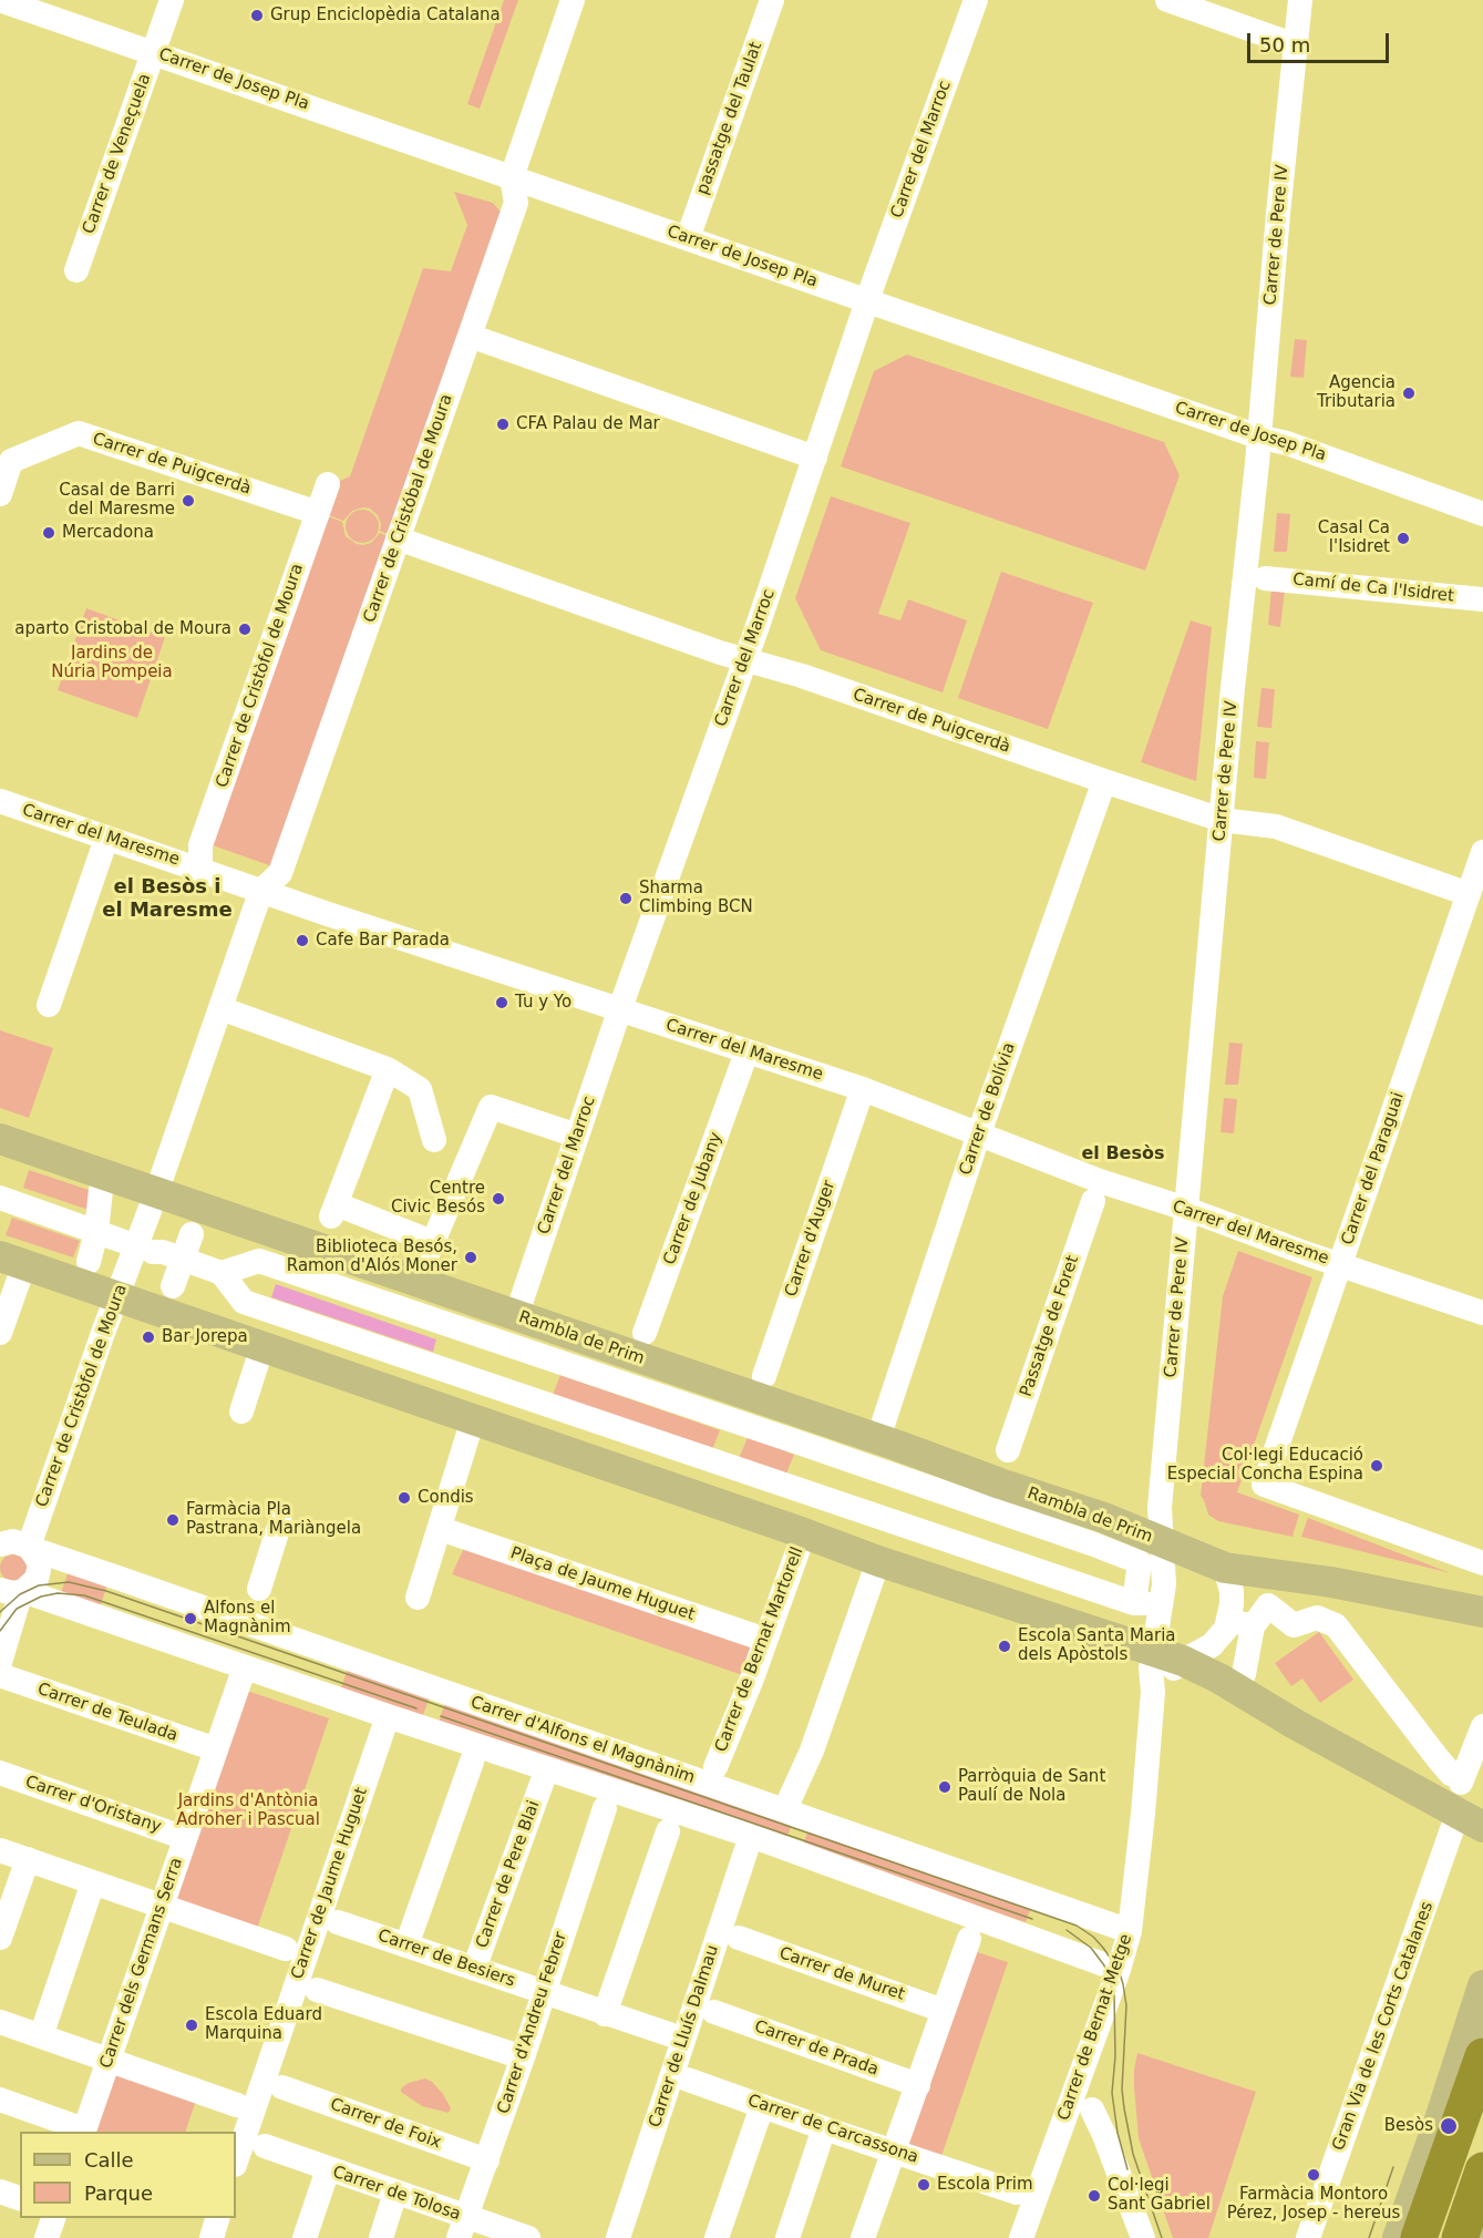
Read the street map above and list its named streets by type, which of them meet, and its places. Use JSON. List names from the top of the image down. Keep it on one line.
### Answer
{"streets":{"main road":["Rambla de Prim"],"street":["Carrer de Josep Pla","passatge del Taulat","Carrer del Marroc","Carrer de Veneçuela","Carrer de Pere IV","Carrer de Puigcerdà","Carrer de Cristóbal de Moura","Camí de Ca l'Isidret","Carrer de Cristòfol de Moura","Carrer del Maresme","Carrer de Bolívia","Carrer del Paraguai","Carrer de Jubany","Carrer d'Auger","Passatge de Foret","Plaça de Jaume Huguet","Carrer de Bernat Martorell","Carrer de Teulada","Carrer d'Alfons el Magnànim","Carrer d'Oristany","Carrer de Pere Blai","Carrer de Jaume Huguet","Carrer de Besiers","Carrer dels Germans Serra","Carrer de Muret","Carrer d'Andreu Febrer","Gran Via de les Corts Catalanes","Carrer de Bernat Metge","Carrer de Lluís Dalmau","Carrer de Prada","Carrer de Foix","Carrer de Carcassona","Carrer de Tolosa"]},"crossings":[["Carrer de Josep Pla","passatge del Taulat"],["Carrer de Josep Pla","Carrer del Marroc"],["Carrer de Josep Pla","Carrer de Veneçuela"],["Carrer de Josep Pla","Carrer de Pere IV"],["Carrer de Josep Pla","Carrer de Cristóbal de Moura"],["Carrer del Marroc","Carrer de Puigcerdà"],["Carrer del Marroc","Carrer del Maresme"],["Carrer del Marroc","Rambla de Prim"],["Carrer de Pere IV","Carrer de Puigcerdà"],["Carrer de Pere IV","Carrer del Maresme"],["Carrer de Pere IV","Rambla de Prim"],["Carrer de Puigcerdà","Carrer de Cristóbal de Moura"],["Carrer de Puigcerdà","Carrer de Cristòfol de Moura"],["Carrer de Puigcerdà","Carrer de Bolívia"],["Carrer de Puigcerdà","Carrer del Paraguai"],["Carrer de Cristóbal de Moura","Carrer de Cristòfol de Moura"],["Carrer de Cristóbal de Moura","Carrer del Maresme"],["Carrer de Cristóbal de Moura","Rambla de Prim"],["Carrer de Cristòfol de Moura","Carrer del Maresme"],["Carrer de Cristòfol de Moura","Carrer d'Alfons el Magnànim"],["Carrer del Maresme","Carrer de Bolívia"],["Carrer del Maresme","Carrer del Paraguai"],["Carrer de Bolívia","Rambla de Prim"],["Rambla de Prim","Carrer de Bernat Metge"],["Plaça de Jaume Huguet","Carrer de Bernat Martorell"],["Carrer de Teulada","Carrer dels Germans Serra"],["Carrer d'Alfons el Magnànim","Carrer de Bernat Metge"],["Carrer d'Oristany","Carrer dels Germans Serra"],["Carrer de Pere Blai","Carrer de Besiers"],["Carrer de Besiers","Carrer d'Andreu Febrer"],["Carrer d'Andreu Febrer","Carrer de Foix"],["Carrer d'Andreu Febrer","Carrer de Tolosa"]],"districts":["el Besòs i el Maresme","el Besòs"],"parks":["Jardins de Núria Pompeia","Jardins d'Antònia Adroher i Pascual"],"places":["Grup Enciclopèdia Catalana","Agencia Tributaria","CFA Palau de Mar","Casal de Barri del Maresme","Mercadona","Casal Ca l'Isidret","aparto Cristobal de Moura","Sharma Climbing BCN","Cafe Bar Parada","Tu y Yo","Centre Civic Besós","Biblioteca Besós, Ramon d'Alós Moner","Bar Jorepa","Col·legi Educació Especial Concha Espina","Condis","Farmàcia Pla Pastrana, Mariàngela","Alfons el Magnànim","Escola Santa Maria dels Apòstols","Parròquia de Sant Paulí de Nola","Escola Eduard Marquina","Besòs","Farmàcia Montoro Pérez, Josep - hereus","Escola Prim","Col·legi Sant Gabriel"],"legend":["Calle","Parque"],"scale_bar":"50 m"}
